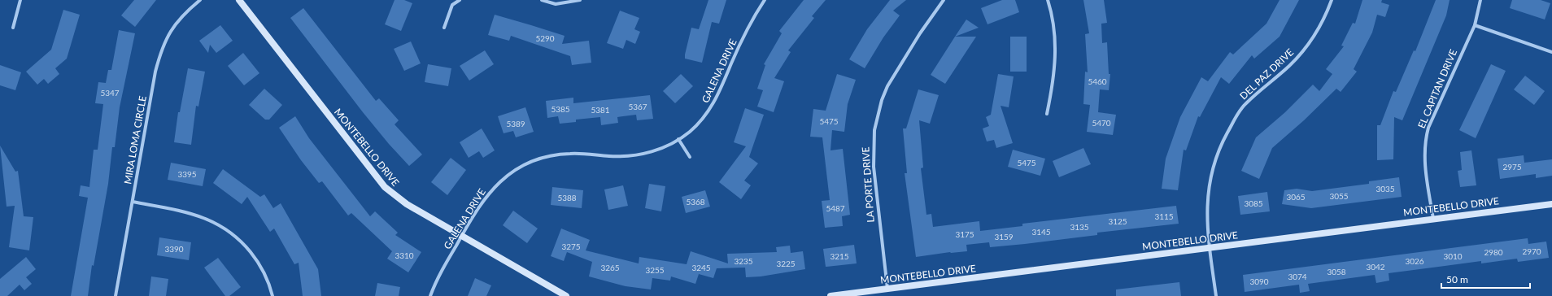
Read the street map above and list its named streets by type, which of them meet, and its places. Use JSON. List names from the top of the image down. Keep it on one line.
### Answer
{"streets":{"street":["GALENA DRIVE","DEL PAZ DRIVE","EL CAPITAN DRIVE","MIRA LOMA CIRCLE","MONTEBELLO DRIVE","LA PORTE DRIVE"]},"crossings":[["GALENA DRIVE","MONTEBELLO DRIVE"],["DEL PAZ DRIVE","MONTEBELLO DRIVE"],["EL CAPITAN DRIVE","MONTEBELLO DRIVE"],["MONTEBELLO DRIVE","LA PORTE DRIVE"]],"house_numbers":["5290","5460","5347","5367","5385","5381","5475","5470","5389","5475","2975","3395","3035","3055","3065","5388","5368","3085","5487","3115","3125","3135","3145","3175","3159","3275","3390","2970","2980","3310","3215","3010","3235","3026","3225","3042","3265","3245","3255","3058","3074","3090"],"scale_bar":"50 m"}
